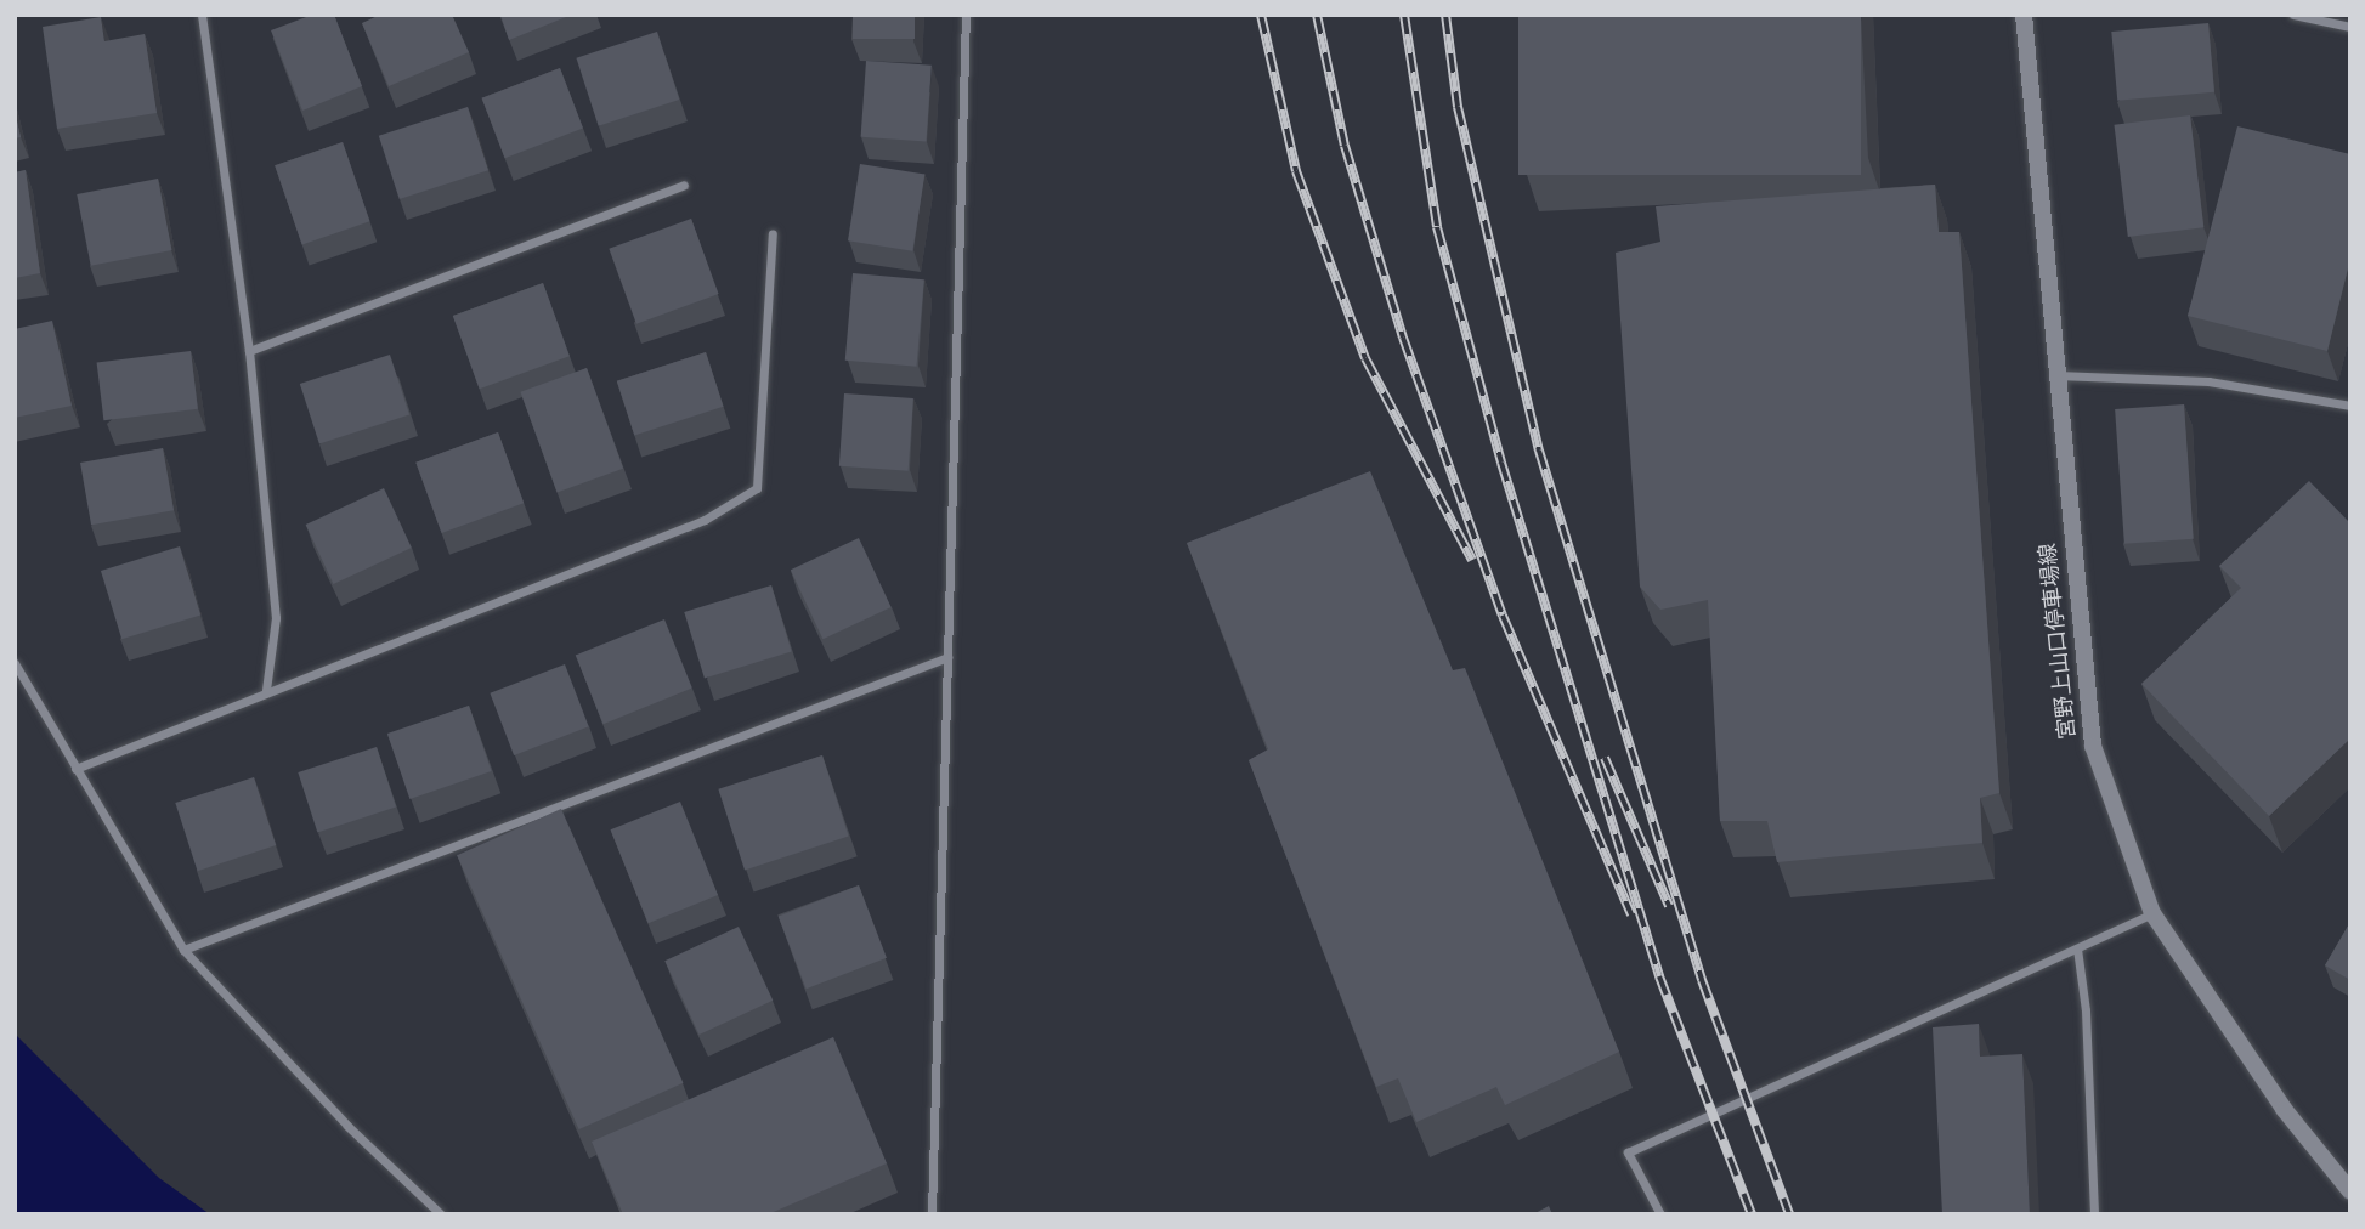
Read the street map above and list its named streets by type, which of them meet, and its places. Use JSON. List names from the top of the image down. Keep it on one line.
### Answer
{"streets":{"main road":["宮野上山口停車場線"]}}
